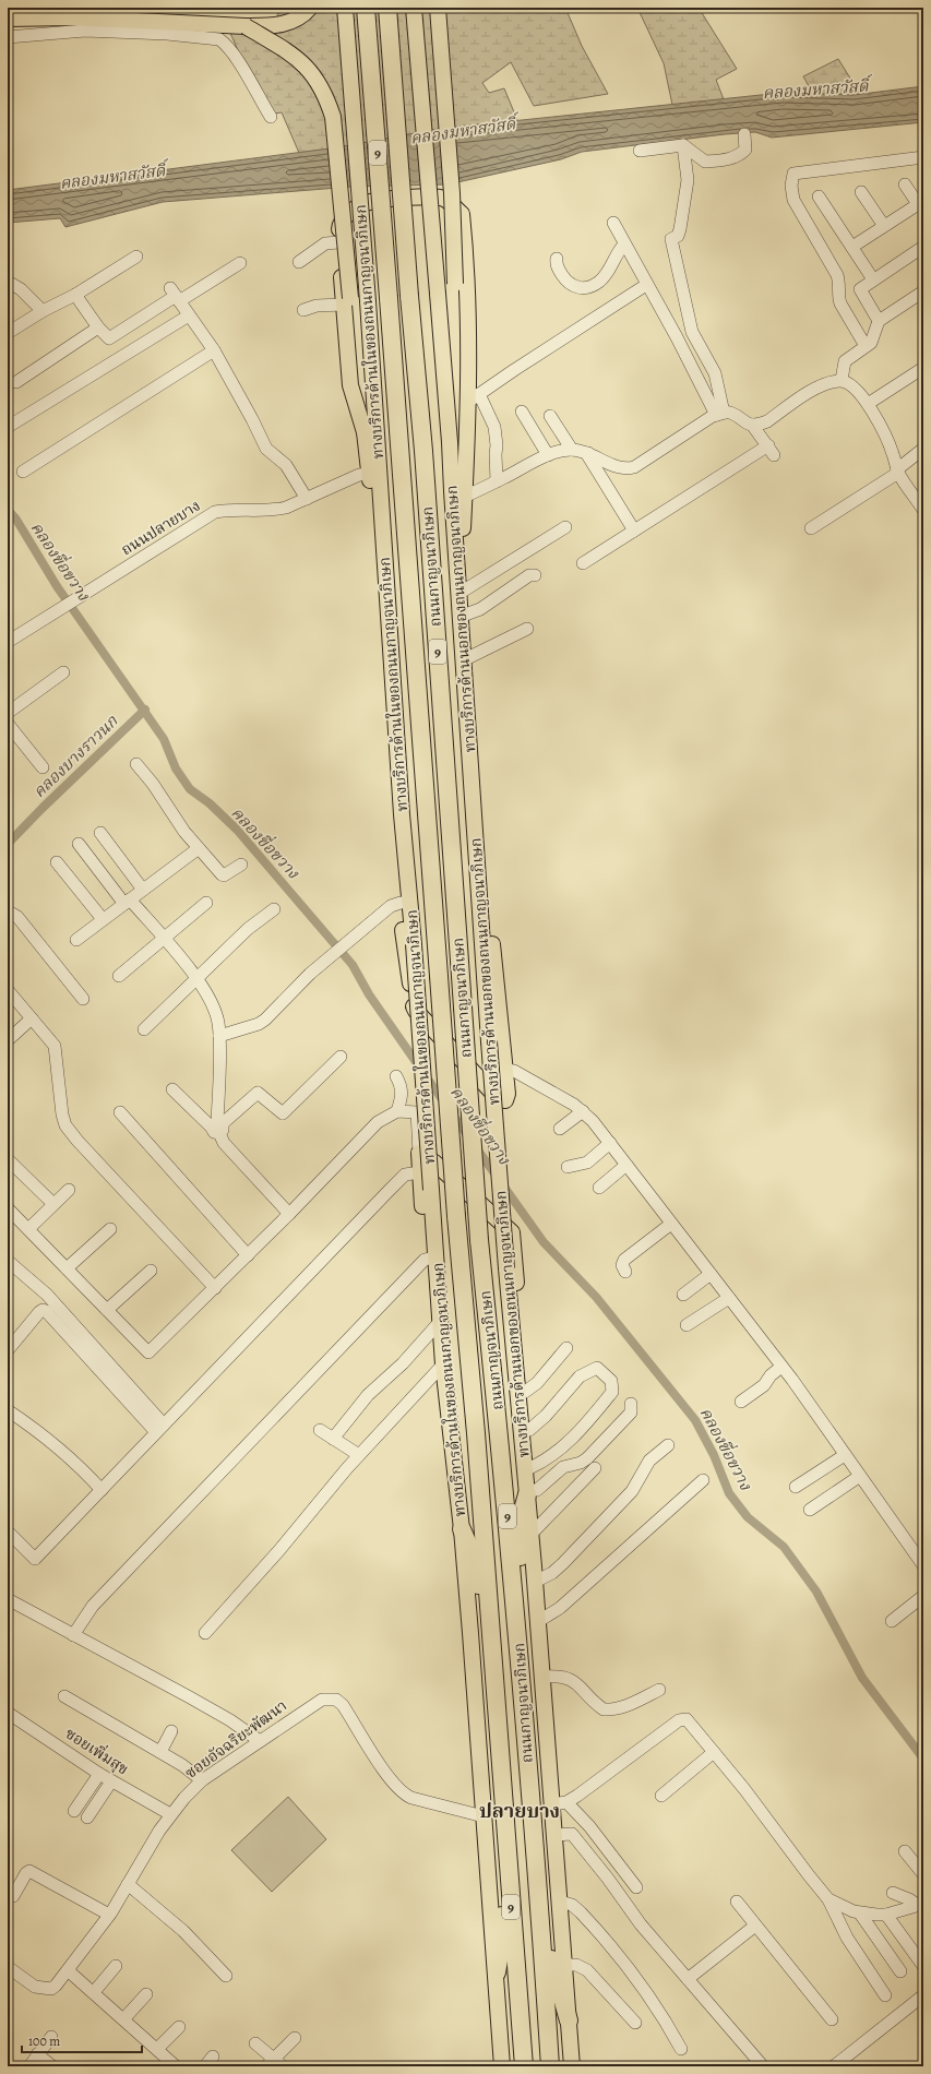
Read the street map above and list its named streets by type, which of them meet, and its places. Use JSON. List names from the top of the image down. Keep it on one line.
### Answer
{"streets":{"highway":["9","ถนนกาญจนาภิเษก"],"main road":["ทางบริการด้านในของถนนกาญจนาภิเษก","ทางบริการด้านนอกของถนนกาญจนาภิเษก"],"street":["ถนนปลายบาง","ซอยอัจฉริยะพัฒนา","ซอยเพิ่มสุข"]},"crossings":[["ทางบริการด้านในของถนนกาญจนาภิเษก","ซอยอัจฉริยะพัฒนา"],["ซอยอัจฉริยะพัฒนา","ซอยเพิ่มสุข"]],"districts":["ปลายบาง"],"water":["คลองมหาสวัสดิ์","คลองขื่อขวาง","คลองบางราวนก"],"scale_bar":"100 m"}
